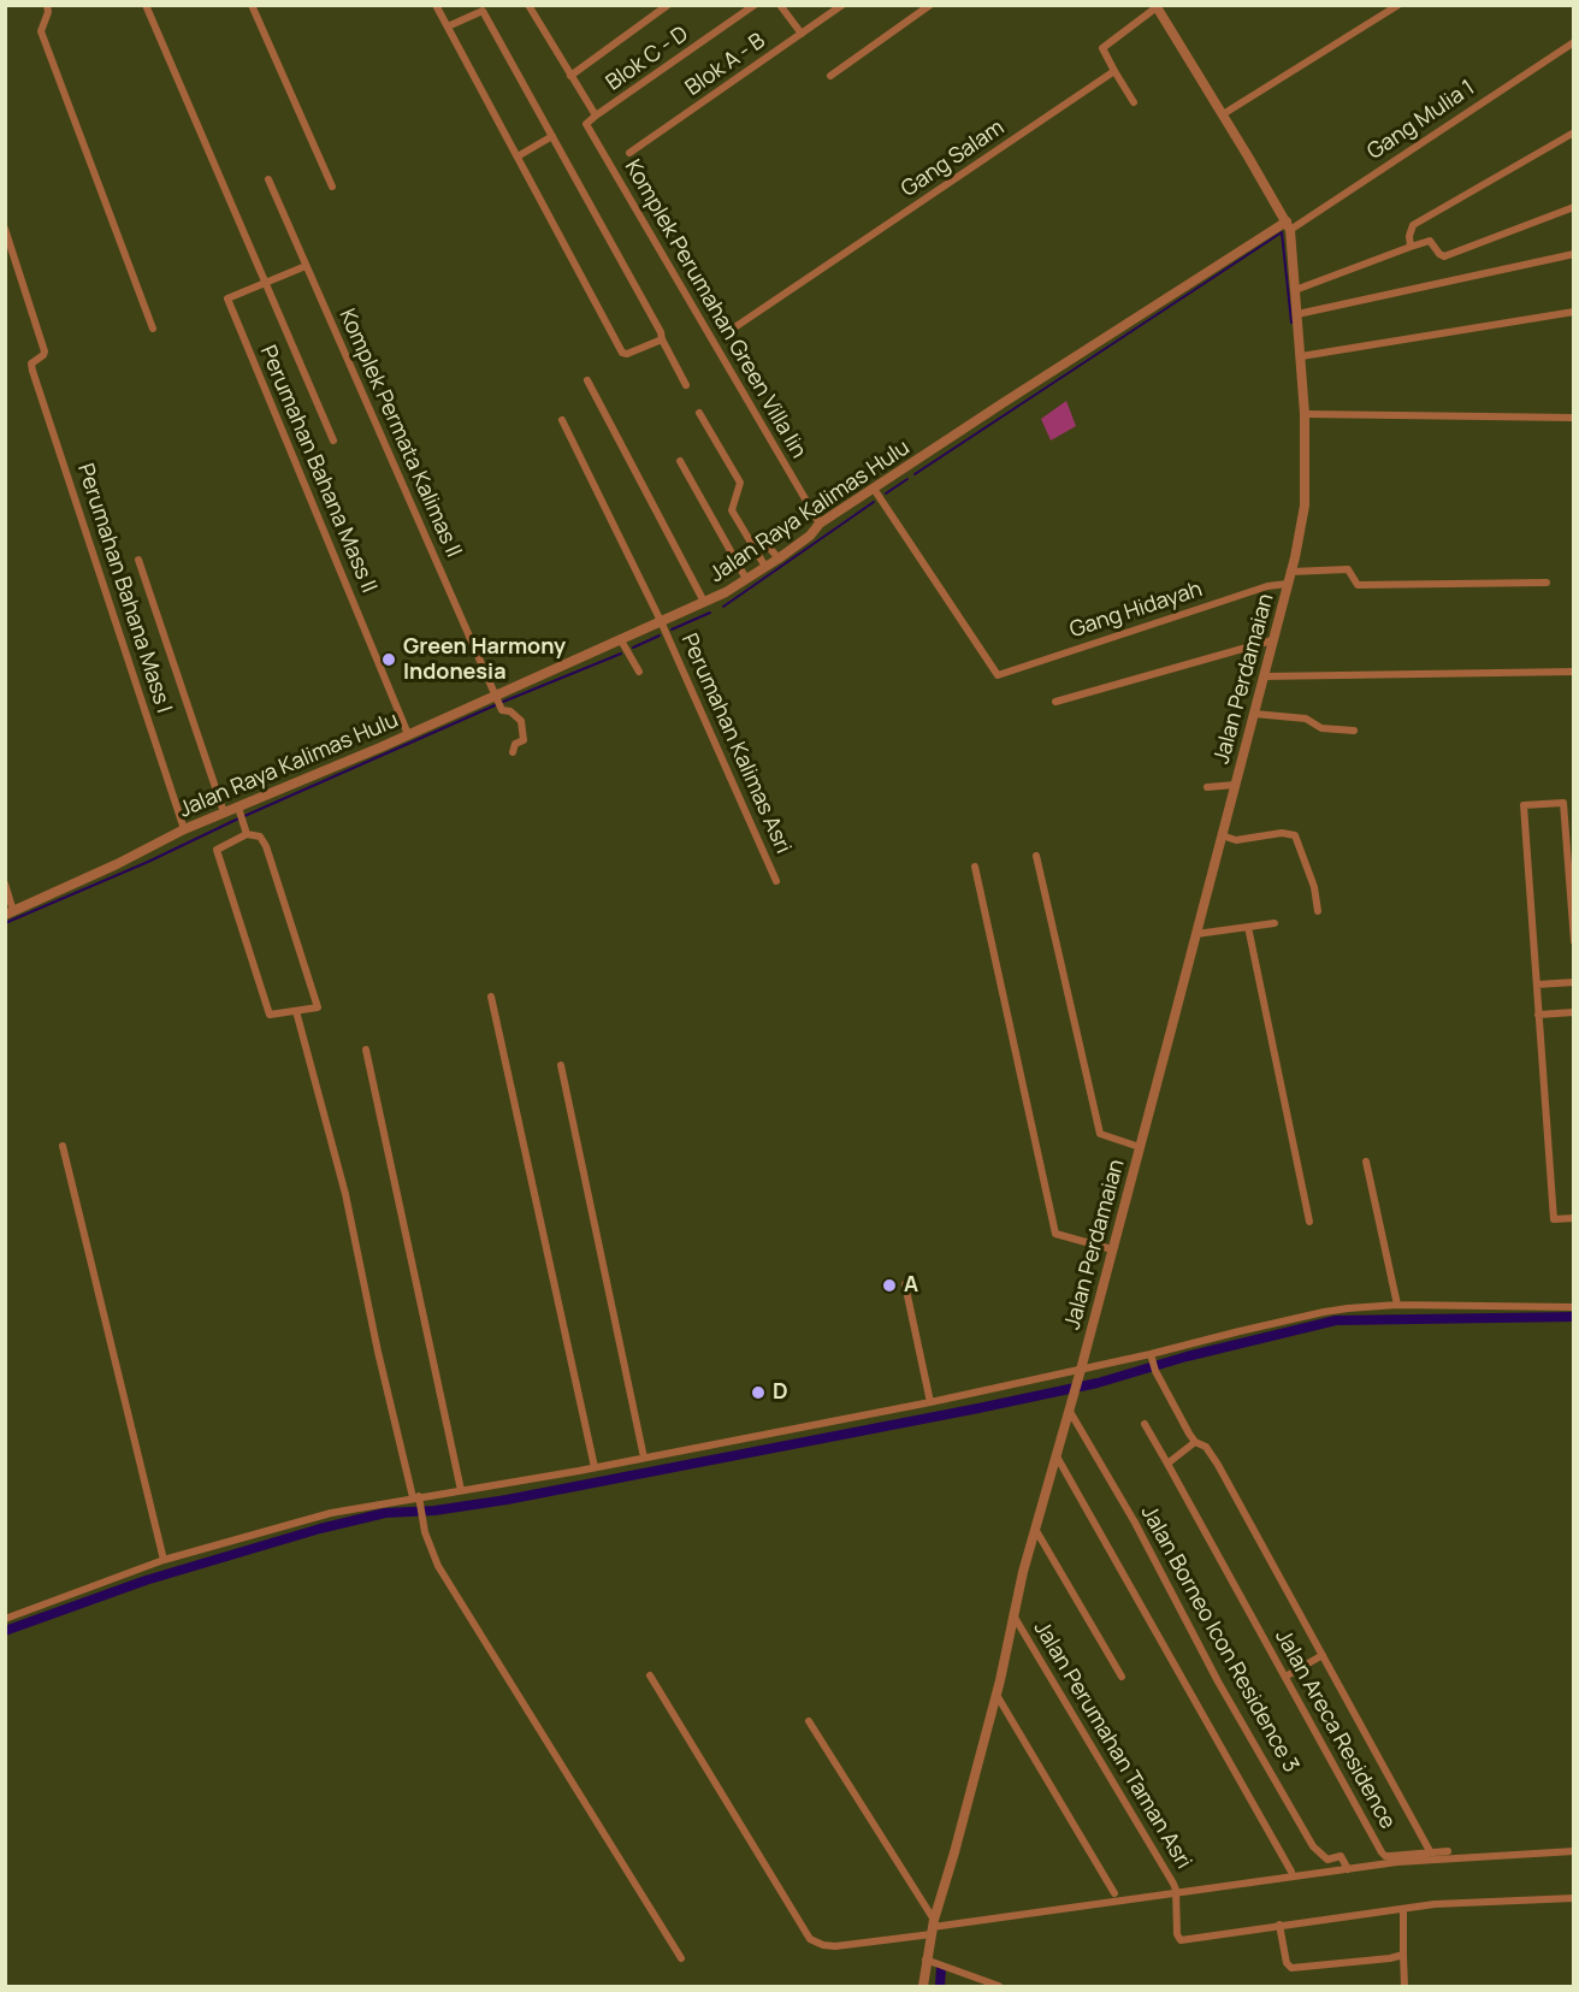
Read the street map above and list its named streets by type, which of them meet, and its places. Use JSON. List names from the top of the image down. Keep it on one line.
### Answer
{"streets":{"street":["Blok C - D","Blok A - B","Gang Mulia 1","Gang Salam","Komplek Perumahan Green Villa Iin","Komplek Permata Kalimas II","Perumahan Bahana Mass II","Jalan Raya Kalimas Hulu","Perumahan Bahana Mass I","Gang Hidayah","Jalan Perdamaian","Perumahan Kalimas Asri","Jalan Borneo Icon Residence 3","Jalan Areca Residence","Jalan Perumahan Taman Asri"]},"crossings":[["Blok C - D","Komplek Perumahan Green Villa Iin"],["Gang Mulia 1","Jalan Raya Kalimas Hulu"],["Gang Mulia 1","Jalan Perdamaian"],["Komplek Perumahan Green Villa Iin","Jalan Raya Kalimas Hulu"],["Komplek Permata Kalimas II","Perumahan Bahana Mass II"],["Komplek Permata Kalimas II","Jalan Raya Kalimas Hulu"],["Perumahan Bahana Mass II","Jalan Raya Kalimas Hulu"],["Jalan Raya Kalimas Hulu","Perumahan Bahana Mass I"],["Jalan Raya Kalimas Hulu","Gang Hidayah"],["Jalan Raya Kalimas Hulu","Jalan Perdamaian"],["Jalan Raya Kalimas Hulu","Perumahan Kalimas Asri"],["Gang Hidayah","Jalan Perdamaian"],["Jalan Perdamaian","Jalan Borneo Icon Residence 3"],["Jalan Perdamaian","Jalan Perumahan Taman Asri"]],"places":["Green Harmony Indonesia","A","D"]}
